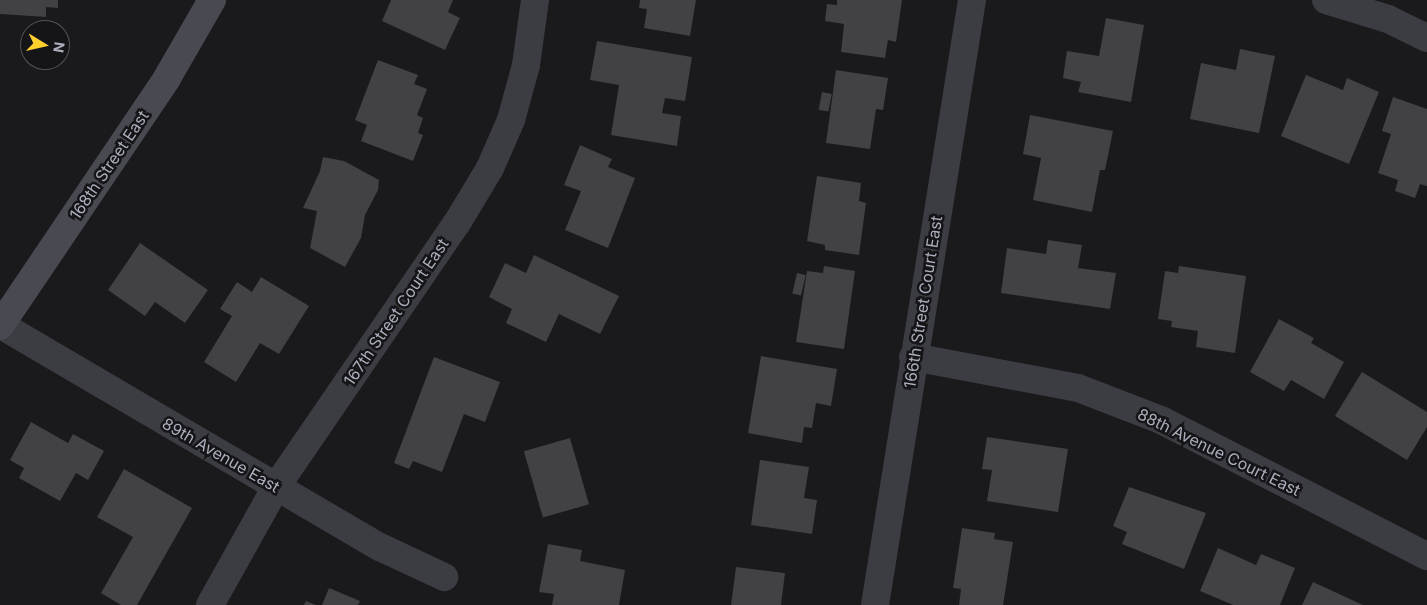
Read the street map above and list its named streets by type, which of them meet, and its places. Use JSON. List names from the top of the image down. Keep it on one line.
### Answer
{"streets":{"street":["168th Street East","166th Street Court East","167th Street Court East","88th Avenue Court East","89th Avenue East"]},"crossings":[["168th Street East","89th Avenue East"],["166th Street Court East","88th Avenue Court East"],["167th Street Court East","89th Avenue East"]],"north":"right"}
